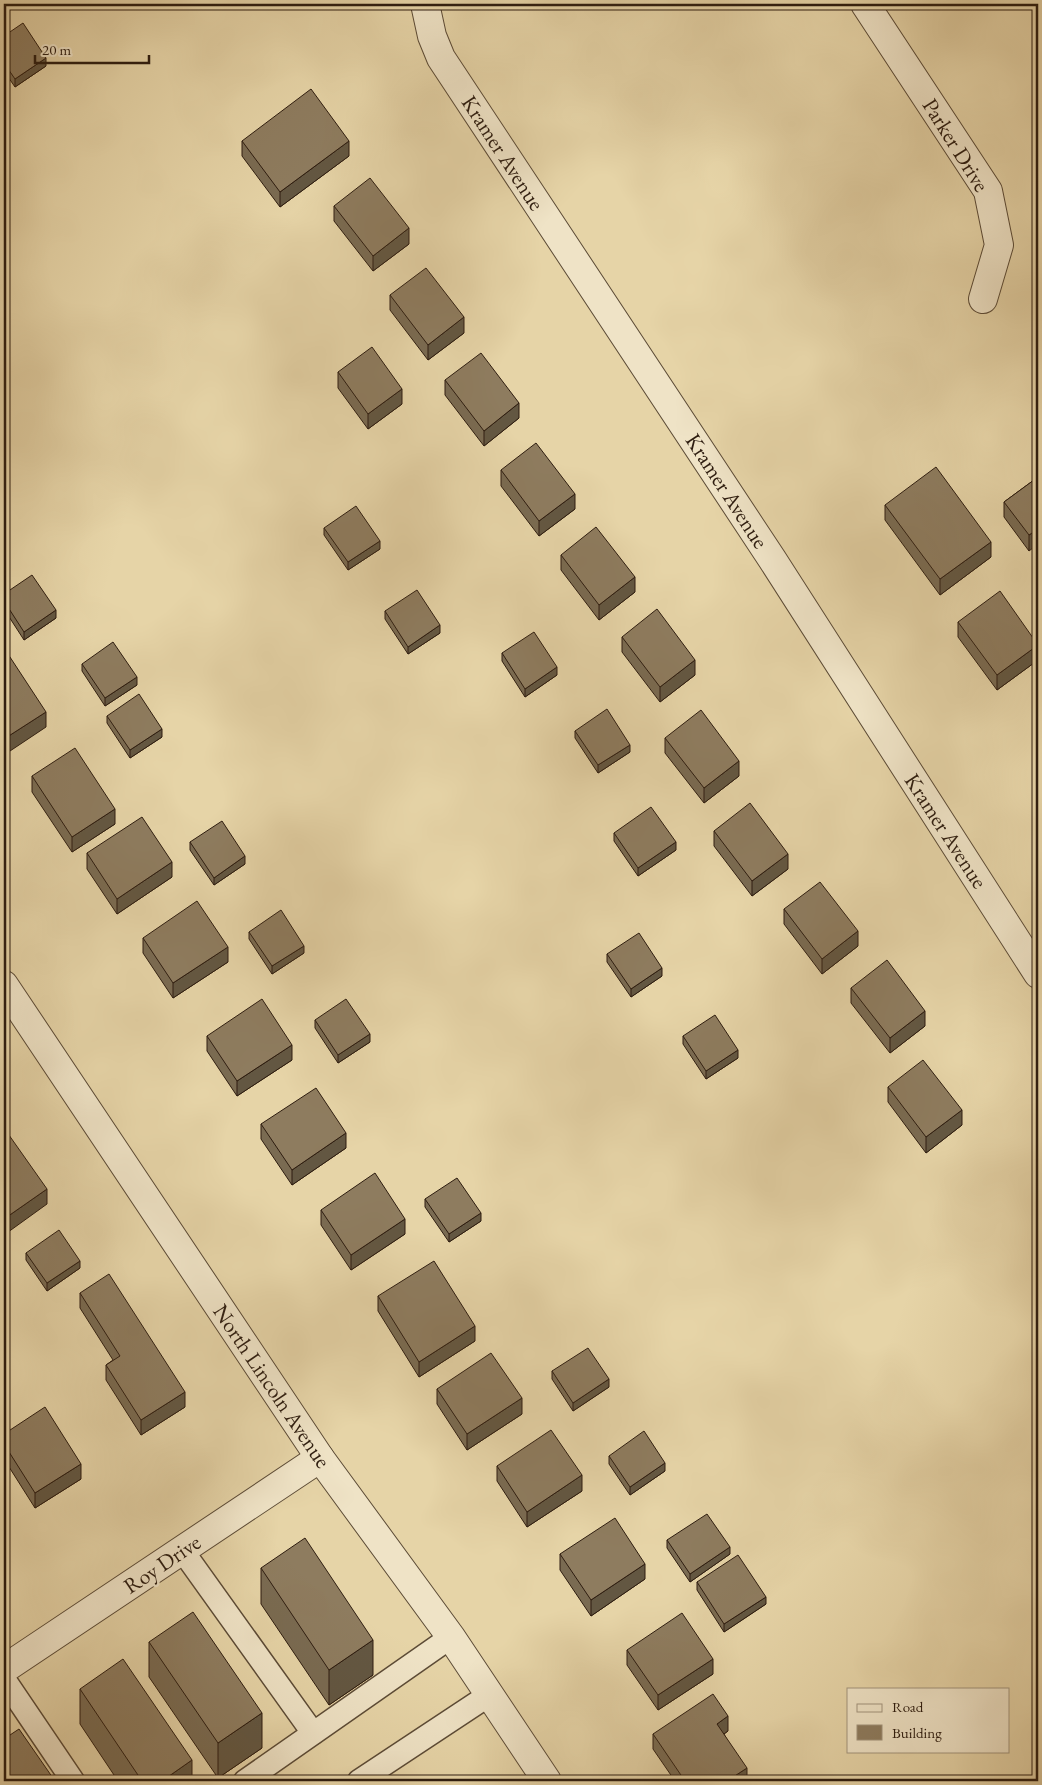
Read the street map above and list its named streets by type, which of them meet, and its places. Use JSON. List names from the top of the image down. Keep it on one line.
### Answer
{"streets":{"street":["Parker Drive","Kramer Avenue","North Lincoln Avenue","Roy Drive"]},"crossings":[["North Lincoln Avenue","Roy Drive"]],"legend":["Road","Building"],"scale_bar":"20 m"}
